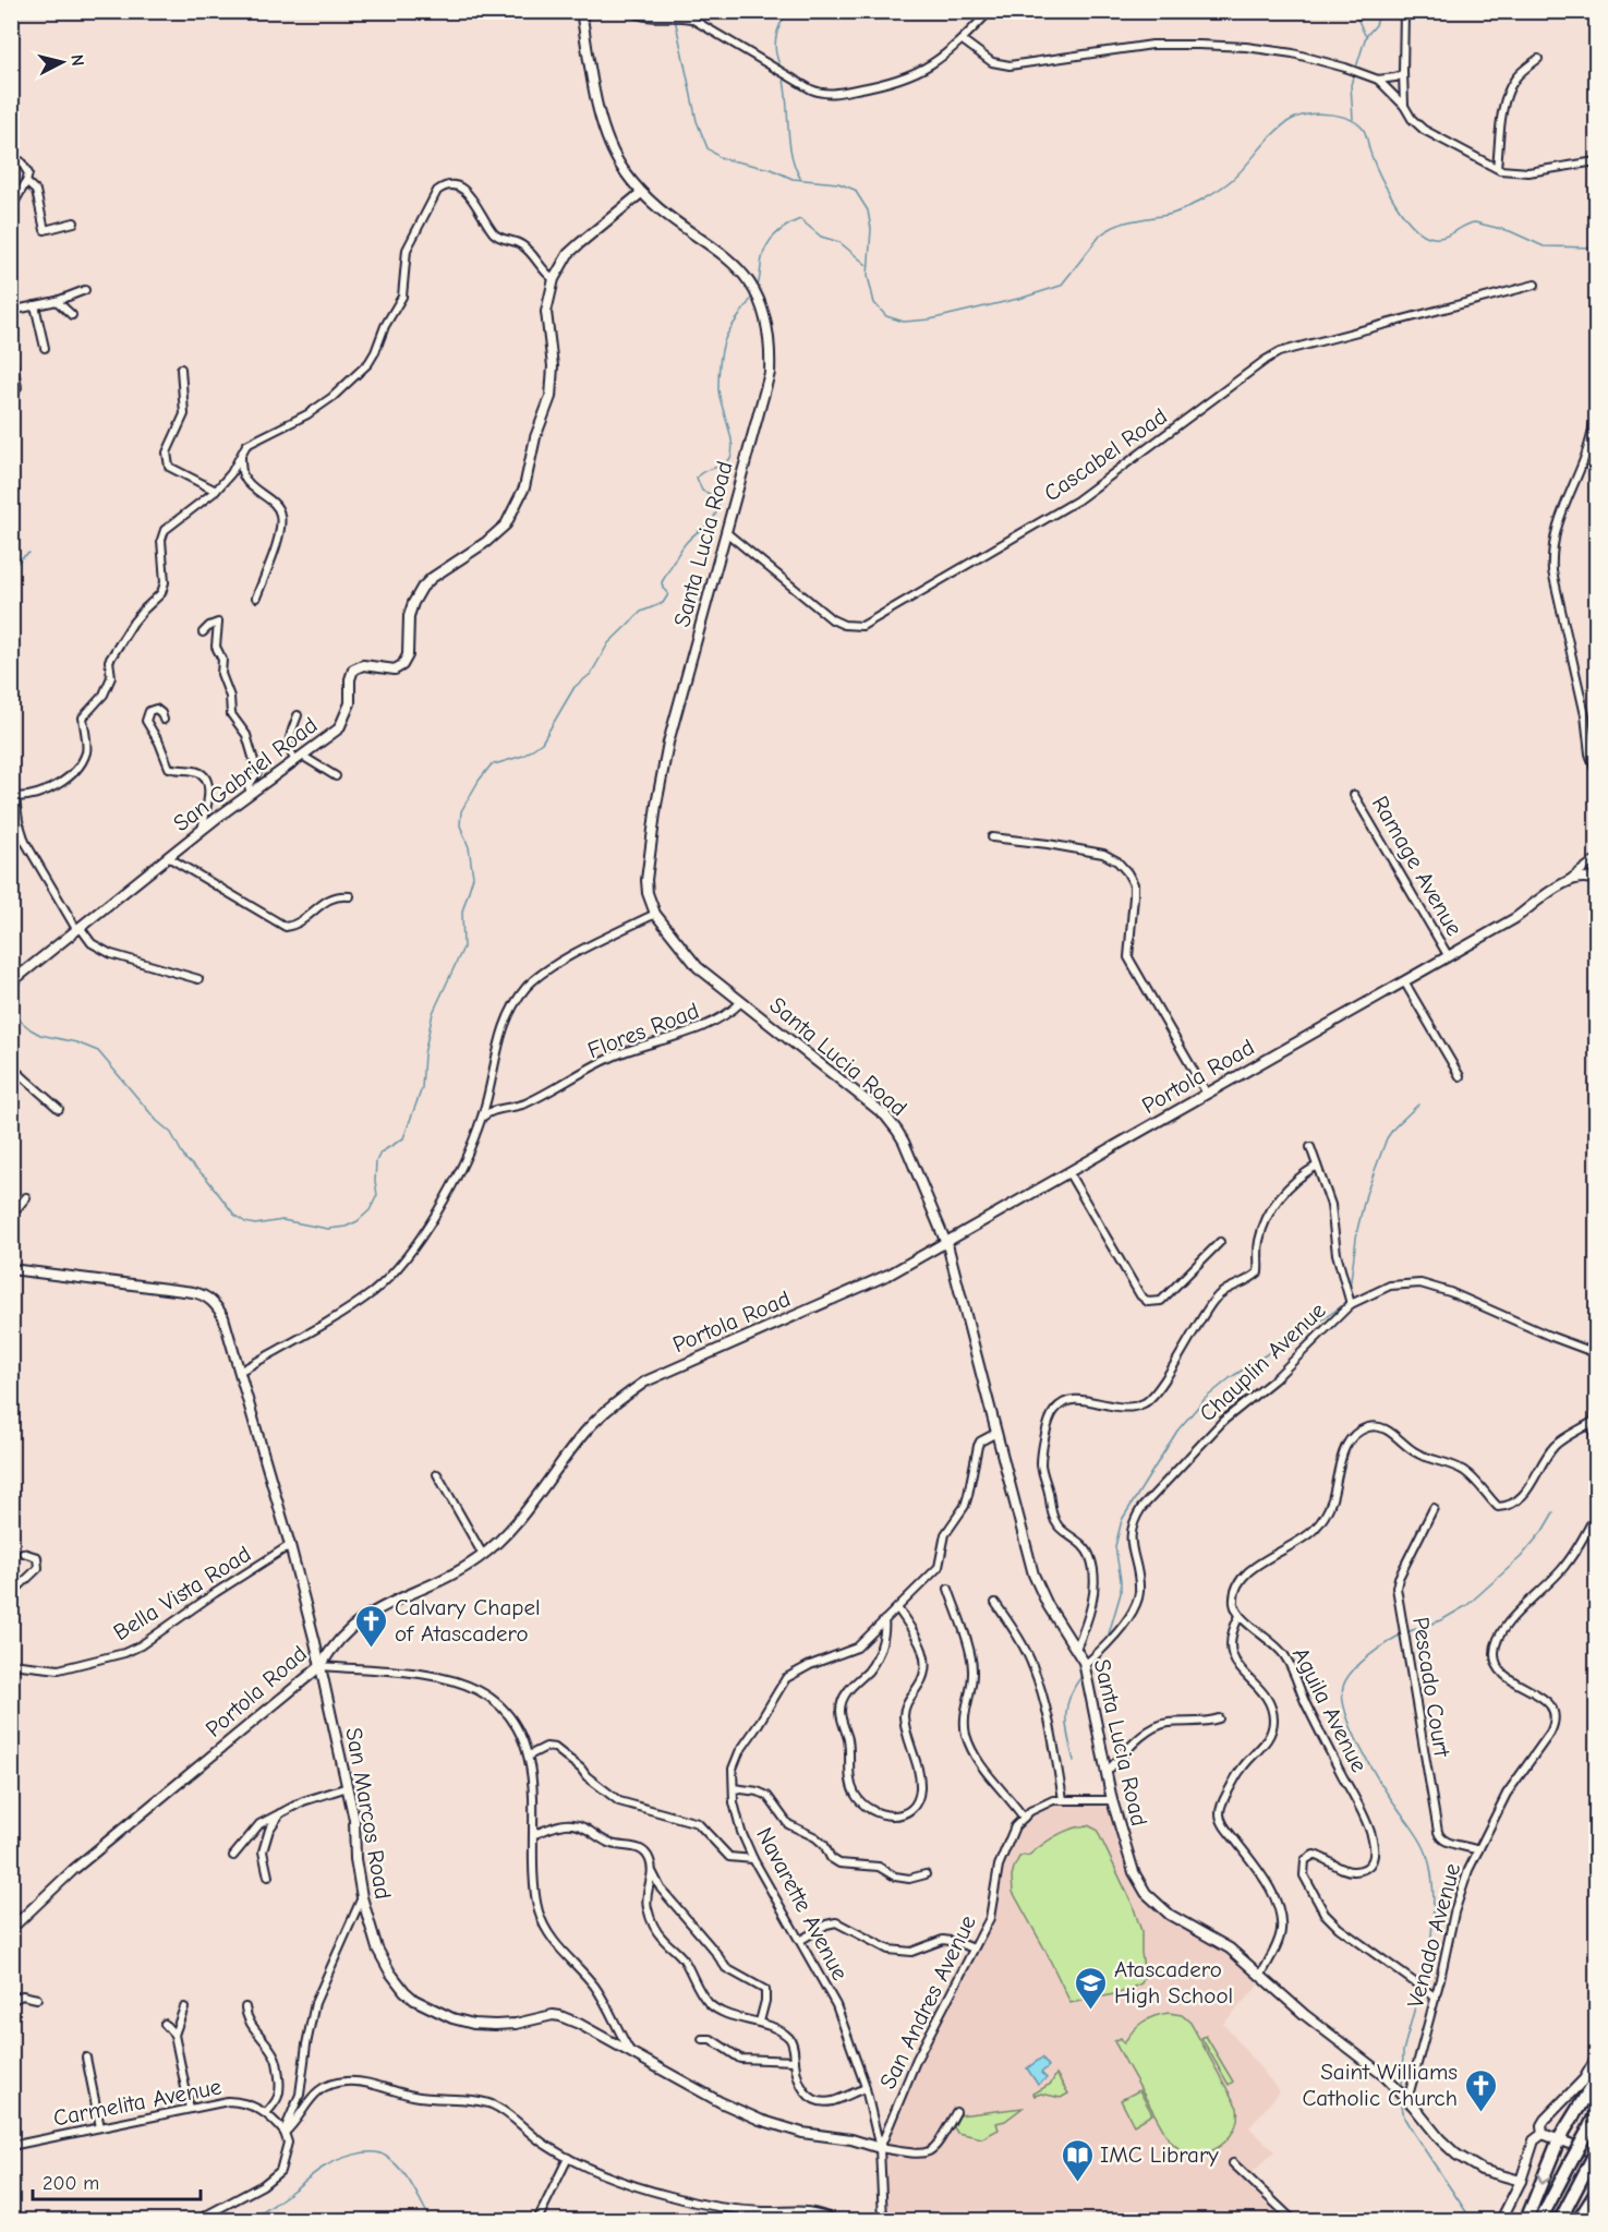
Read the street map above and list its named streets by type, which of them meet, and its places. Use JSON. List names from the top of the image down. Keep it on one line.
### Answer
{"streets":{"street":["Cascabel Road","Santa Lucia Road","San Gabriel Road","Ramage Avenue","Flores Road","Portola Road","Chauplin Avenue","Bella Vista Road","Pescado Court","Aguila Avenue","San Marcos Road","Navarette Avenue","Venado Avenue","San Andres Avenue","Carmelita Avenue"]},"crossings":[["Cascabel Road","Santa Lucia Road"],["Santa Lucia Road","San Gabriel Road"],["Santa Lucia Road","Flores Road"],["Santa Lucia Road","Portola Road"],["Santa Lucia Road","Chauplin Avenue"],["Santa Lucia Road","Navarette Avenue"],["Santa Lucia Road","Venado Avenue"],["Santa Lucia Road","San Andres Avenue"],["Ramage Avenue","Portola Road"],["Portola Road","San Marcos Road"],["Bella Vista Road","San Marcos Road"],["Pescado Court","Venado Avenue"],["Aguila Avenue","Venado Avenue"],["San Marcos Road","Navarette Avenue"],["San Marcos Road","San Andres Avenue"],["Navarette Avenue","San Andres Avenue"]],"places":{"church":["Calvary Chapel of Atascadero","Saint Williams Catholic Church"],"school or university":["Atascadero High School"],"library":["IMC Library"]},"scale_bar":"200 m","north":"right"}
